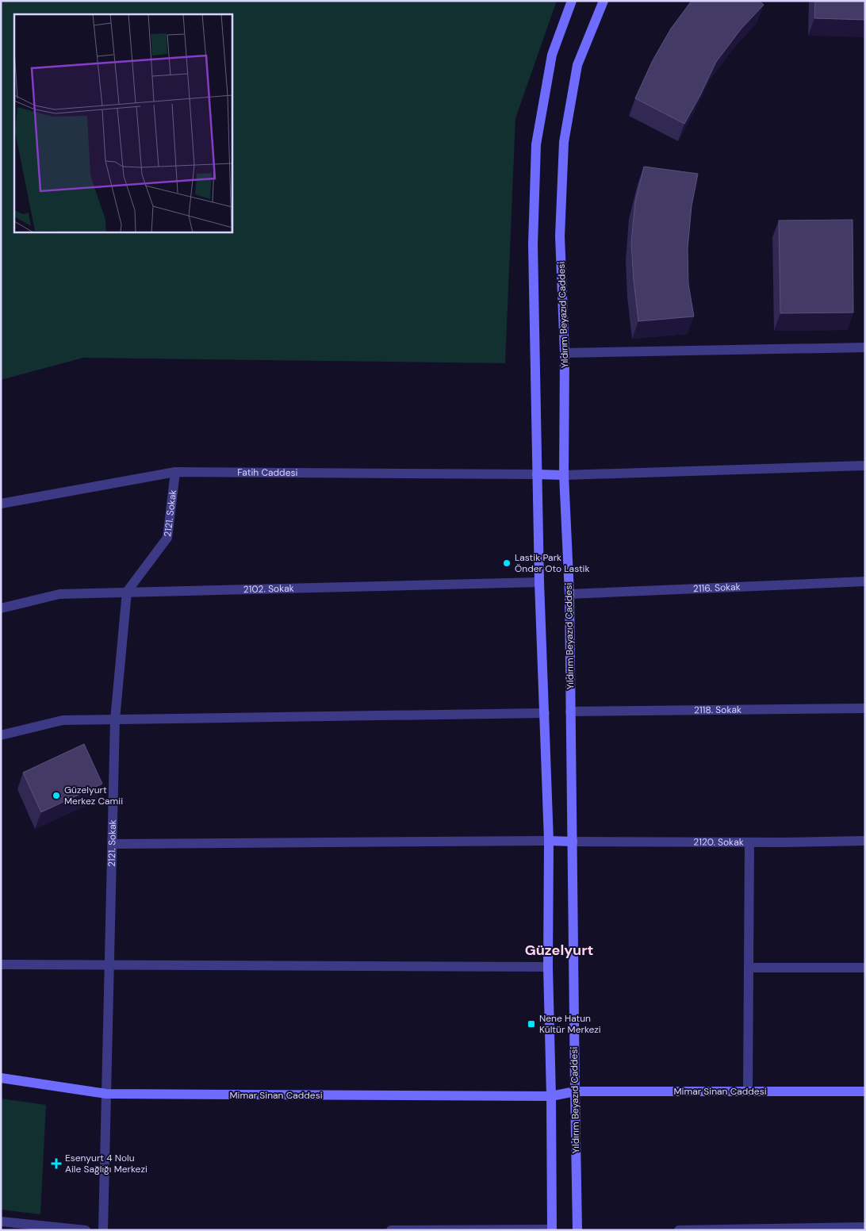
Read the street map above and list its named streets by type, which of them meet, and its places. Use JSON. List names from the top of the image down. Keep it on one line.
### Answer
{"streets":{"main road":["Yıldırım Beyazıd Caddesi","Mimar Sinan Caddesi"],"street":["Fatih Caddesi","2121. Sokak","2116. Sokak","2102. Sokak","2118. Sokak","2120. Sokak"]},"crossings":[["Yıldırım Beyazıd Caddesi","2116. Sokak"],["Yıldırım Beyazıd Caddesi","2118. Sokak"],["Yıldırım Beyazıd Caddesi","2120. Sokak"],["Yıldırım Beyazıd Caddesi","Mimar Sinan Caddesi"],["Fatih Caddesi","2121. Sokak"],["2121. Sokak","2102. Sokak"],["2121. Sokak","Mimar Sinan Caddesi"]],"districts":["Güzelyurt"],"places":{"other":["Lastik Park Önder Oto Lastik","Güzelyurt Merkez Camii"],"transit":["Nene Hatun Kültür Merkezi"],"health":["Esenyurt 4 Nolu Aile Sağlığı Merkezi"]}}
